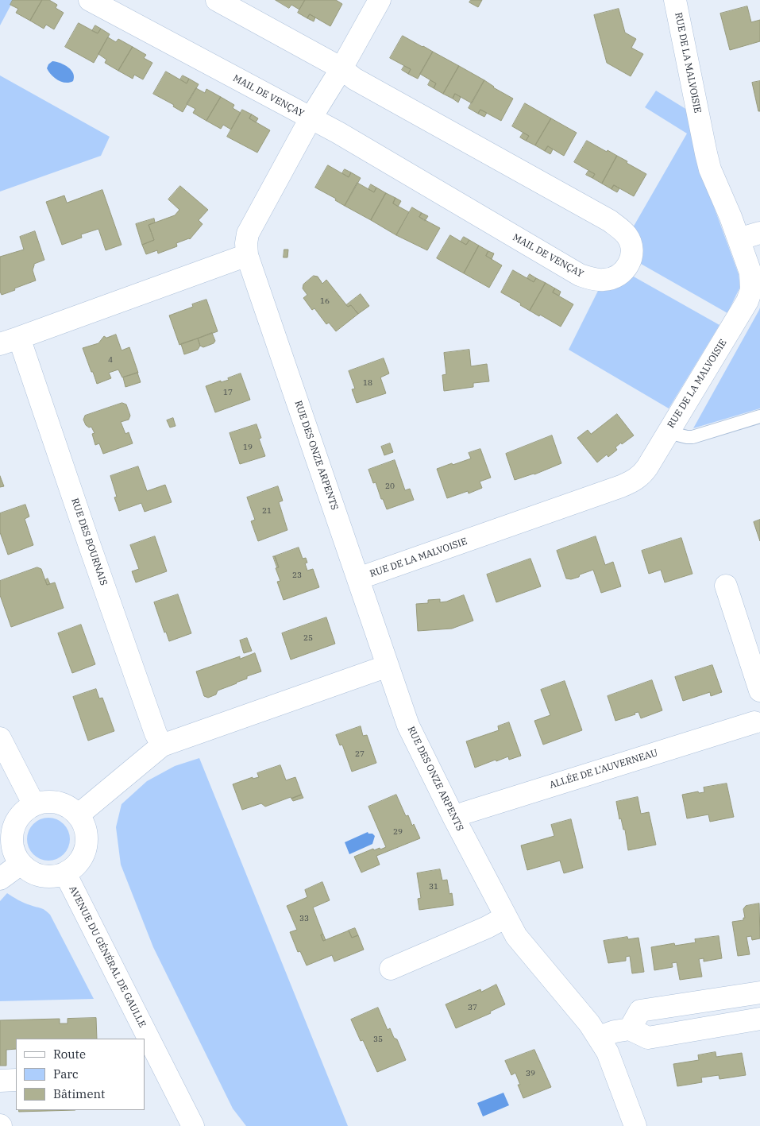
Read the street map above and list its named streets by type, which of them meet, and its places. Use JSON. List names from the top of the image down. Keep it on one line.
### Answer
{"streets":{"street":["RUE DE LA MALVOISIE","MAIL DE VENÇAY","RUE DES ONZE ARPENTS","RUE DES BOURNAIS","ALLÉE DE L'AUVERNEAU","AVENUE DU GÉNÉRAL DE GAULLE"]},"crossings":[["RUE DE LA MALVOISIE","RUE DES ONZE ARPENTS"],["MAIL DE VENÇAY","RUE DES ONZE ARPENTS"],["RUE DES ONZE ARPENTS","RUE DES BOURNAIS"],["RUE DES ONZE ARPENTS","ALLÉE DE L'AUVERNEAU"]],"house_numbers":["16","4","18","17","19","20","21","23","25","27","29","31","33","37","35","39"],"legend":["Route","Parc","Bâtiment"]}
